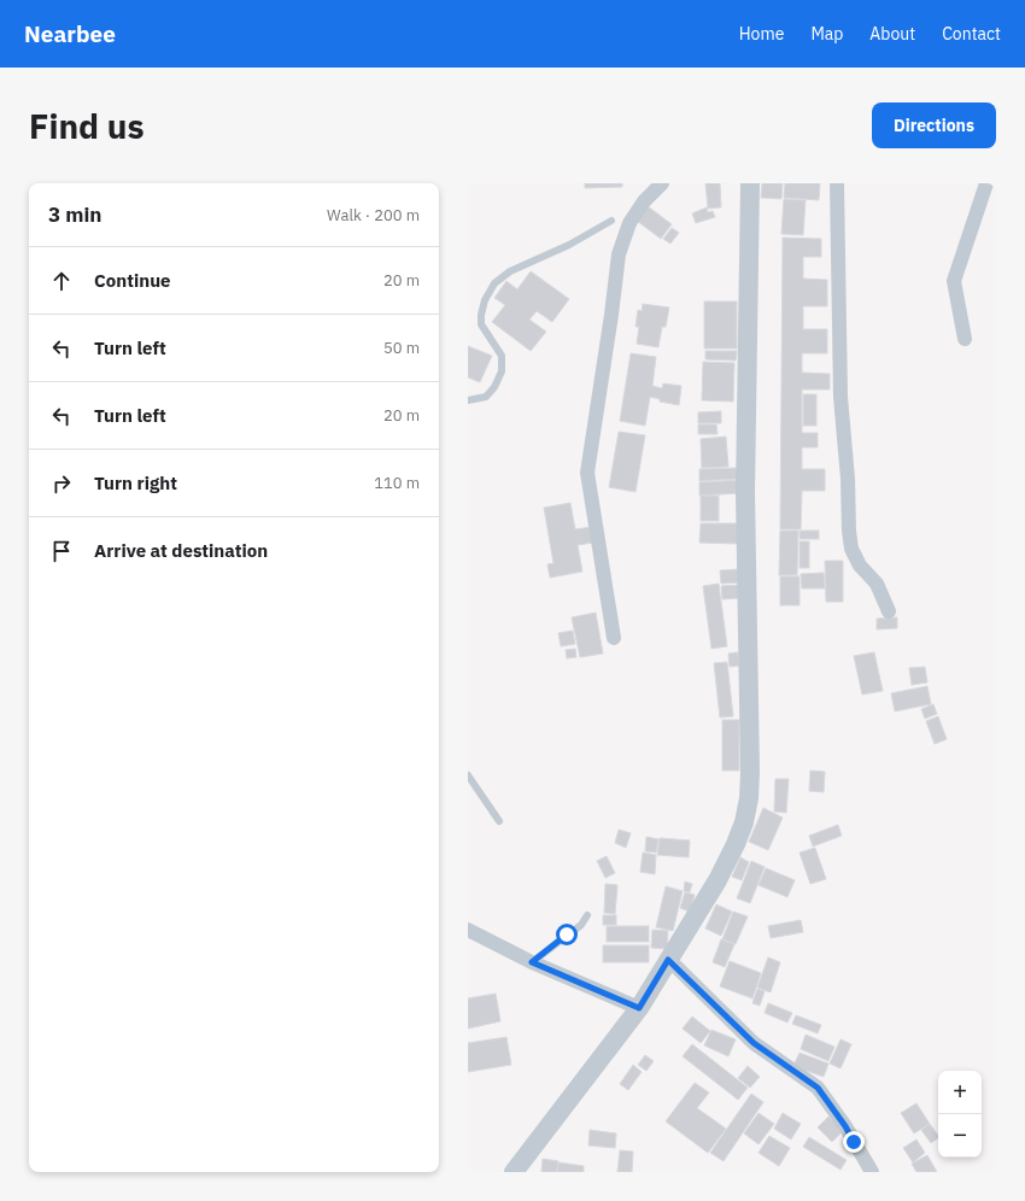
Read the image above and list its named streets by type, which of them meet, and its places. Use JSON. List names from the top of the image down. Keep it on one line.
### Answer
{"page":{"header":"Nearbee","nav":["Home","Map","About","Contact"],"buttons":"Directions","title":"Find us","heading":["3 min","Walk · 200 m"],"list":[["Continue","20 m"],["Turn left","50 m"],["Turn left","20 m"],["Turn right","110 m"],"Arrive at destination"],"map_buttons":["+","−"]}}
